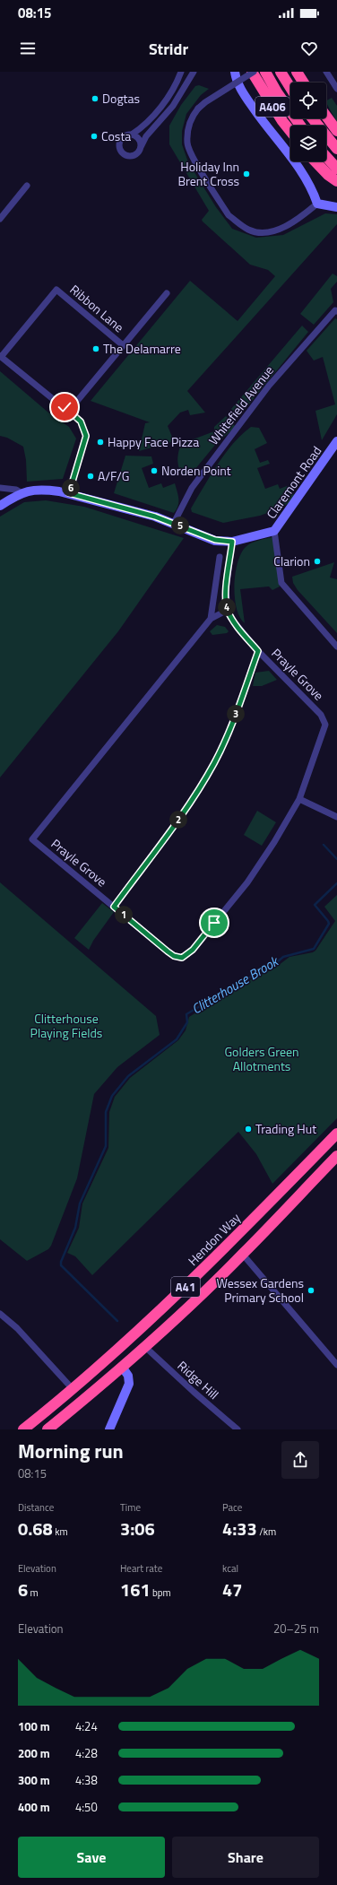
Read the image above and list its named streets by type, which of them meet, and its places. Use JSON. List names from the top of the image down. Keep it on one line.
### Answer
{"streets":{"highway":["A406","Hendon Way","A41"],"street":["Ribbon Lane","Whitefield Avenue","Claremont Road","Prayle Grove","Ridge Hill"]},"crossings":[["Whitefield Avenue","Claremont Road"],["Claremont Road","Prayle Grove"],["A41","Ridge Hill"]],"water":["Clitterhouse Brook"],"parks":["Clitterhouse Playing Fields","Golders Green Allotments"],"places":["Dogtas","Costa","Holiday Inn Brent Cross","The Delamarre","Happy Face Pizza","Norden Point","A/F/G","Clarion","Trading Hut","Wessex Gardens Primary School"],"page":{"status":"08:15","header":"Stridr","pins":["6","5","4","3","2","1"],"heading":["Morning run","08:15"],"stats":[["Distance","0.68 km"],["Time","3:06"],["Pace","4:33 /km"],["Elevation","6 m"],["Heart rate","161 bpm"],["kcal","47"]],"chart":["Elevation","20–25 m"],"list":[{"name":"100 m","note":"4:24"},{"name":"200 m","note":"4:28"},{"name":"300 m","note":"4:38"},{"name":"400 m","note":"4:50"}],"buttons":["Save","Share"]}}
